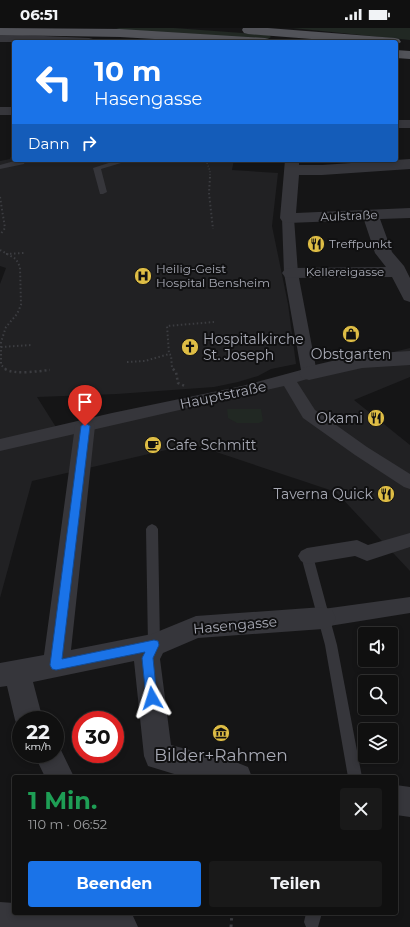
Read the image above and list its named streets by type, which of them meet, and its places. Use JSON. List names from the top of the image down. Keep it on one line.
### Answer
{"streets":{"street":["Aulstraße","Kellereigasse","Hauptstraße","Hasengasse"]},"crossings":[["Aulstraße","Kellereigasse"]],"places":{"restaurant":["Treffpunkt","Okami","Taverna Quick"],"hospital":["Heilig-Geist Hospital Bensheim"],"shop":["Obstgarten"],"church":["Hospitalkirche St. Joseph"],"cafe":["Cafe Schmitt"],"museum":["Bilder+Rahmen"]},"page":{"status":"06:51","turn":["10 m","Hasengasse"],"then":"Dann","speed":"22 km/h","limit":"30","heading":["1 Min.","110 m · 06:52"],"buttons":["Beenden","Teilen"]}}
